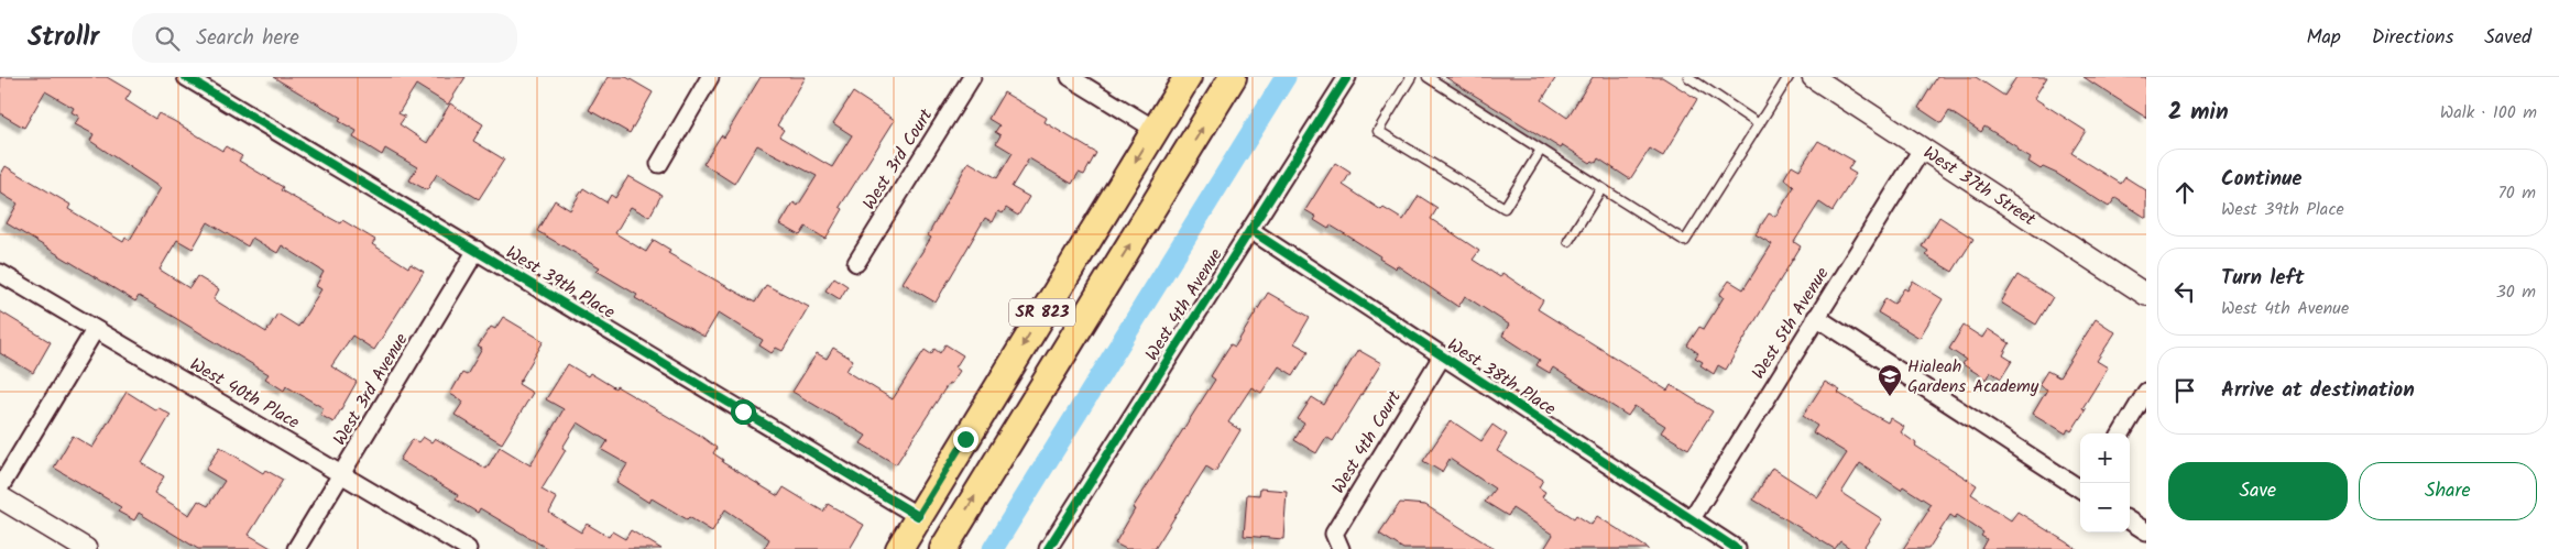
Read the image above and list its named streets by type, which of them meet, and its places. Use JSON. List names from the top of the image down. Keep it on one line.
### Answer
{"streets":{"main road":["SR 823"],"street":["West 3rd Court","West 37th Street","West 39th Place","West 4th Avenue","West 5th Avenue","West 38th Place","West 3rd Avenue","West 40th Place","West 4th Court"]},"crossings":[["West 37th Street","West 5th Avenue"],["West 39th Place","SR 823"],["West 39th Place","West 3rd Avenue"],["West 4th Avenue","West 38th Place"],["West 5th Avenue","West 38th Place"],["West 38th Place","West 4th Court"],["West 3rd Avenue","West 40th Place"]],"places":{"school or university":["Hialeah Gardens Academy"]},"page":{"header":"Strollr","search":"Search here","nav":["Map","Directions","Saved"],"heading":["2 min","Walk · 100 m"],"list":[["Continue","West 39th Place","70 m"],["Turn left","West 4th Avenue","30 m"],"Arrive at destination"],"map_buttons":["+","−"],"buttons":["Save","Share"]}}
